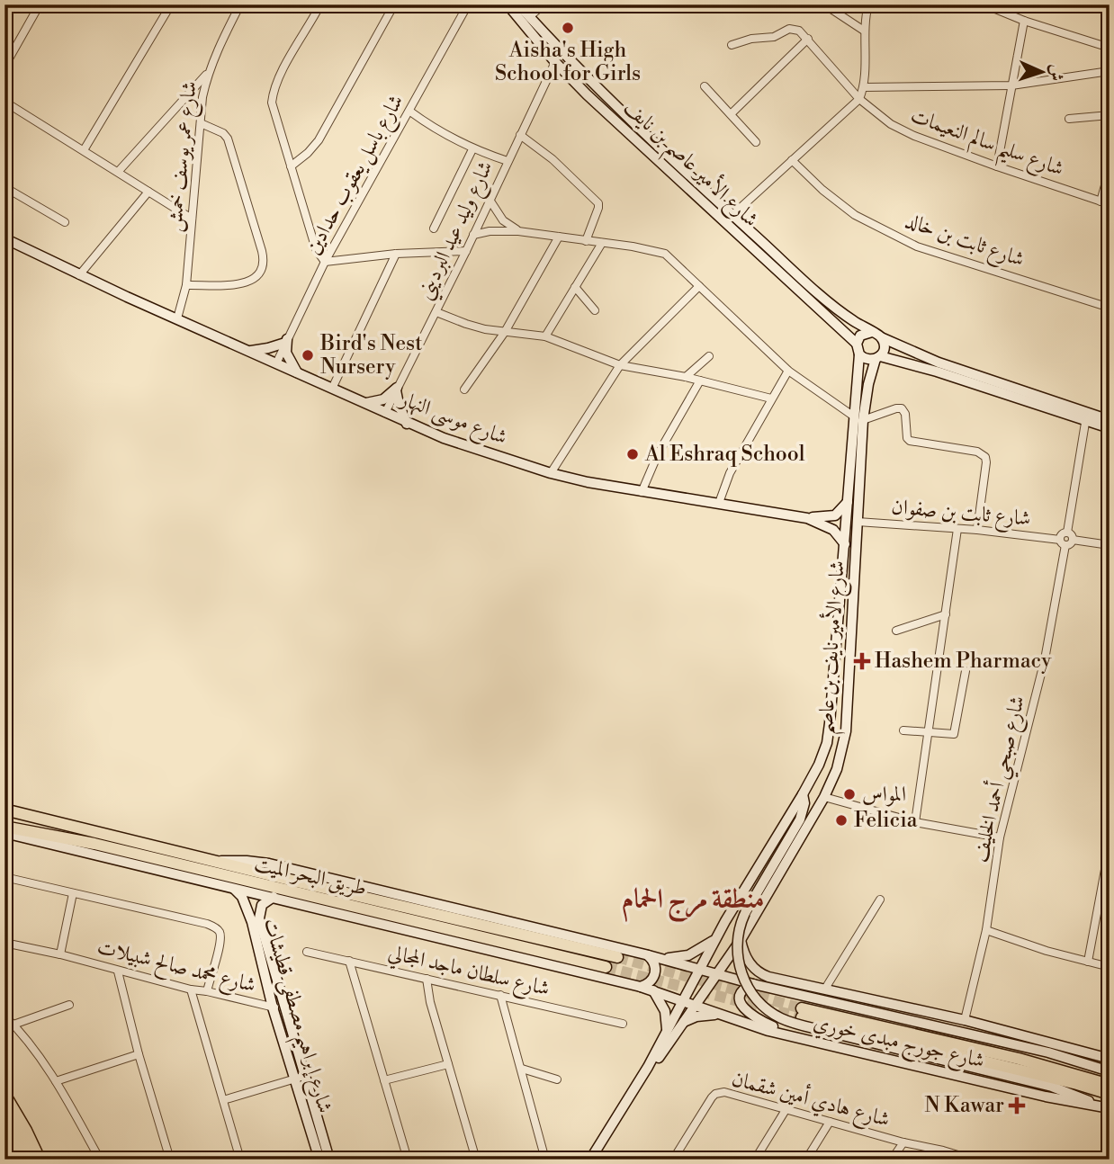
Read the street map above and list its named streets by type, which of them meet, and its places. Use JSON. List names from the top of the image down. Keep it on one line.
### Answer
{"streets":{"main road":["طريق البحر الميت"],"street":["شارع سليم سالم النعيمات","شارع عمر يوسف خمش","شارع الأمير عاصم بن نايف","شارع باسل يعقوب حدادين","شارع وليد عيد البرديني","شارع ثابت بن خالد","شارع موسى النهار","شارع ثابت بن صفوان","شارع الأمير نايف بن عاصم","شارع صبحي أحمد الخليف","شارع محمد صالح شبيلات","شارع سلطان ماجد المجالي","شارع إبراهيم مصطفى قطيشات","شارع جورج مبدى خوري","شارع هادي أمين شقمان"]},"crossings":[["شارع عمر يوسف خمش","شارع موسى النهار"],["شارع الأمير عاصم بن نايف","شارع وليد عيد البرديني"],["شارع الأمير عاصم بن نايف","شارع الأمير نايف بن عاصم"],["شارع باسل يعقوب حدادين","شارع موسى النهار"],["شارع وليد عيد البرديني","شارع موسى النهار"],["شارع موسى النهار","شارع الأمير نايف بن عاصم"],["شارع ثابت بن صفوان","شارع الأمير نايف بن عاصم"],["شارع ثابت بن صفوان","شارع صبحي أحمد الخليف"],["شارع الأمير نايف بن عاصم","طريق البحر الميت"],["شارع الأمير نايف بن عاصم","شارع جورج مبدى خوري"],["طريق البحر الميت","شارع إبراهيم مصطفى قطيشات"],["طريق البحر الميت","شارع جورج مبدى خوري"],["شارع محمد صالح شبيلات","شارع إبراهيم مصطفى قطيشات"]],"districts":["منطقة مرج الحمام"],"places":{"other":["Aisha's High School for Girls","Bird's Nest Nursery","Al Eshraq School","المواس","Felicia"],"health":["Hashem Pharmacy","N Kawar"]},"north":"right"}
